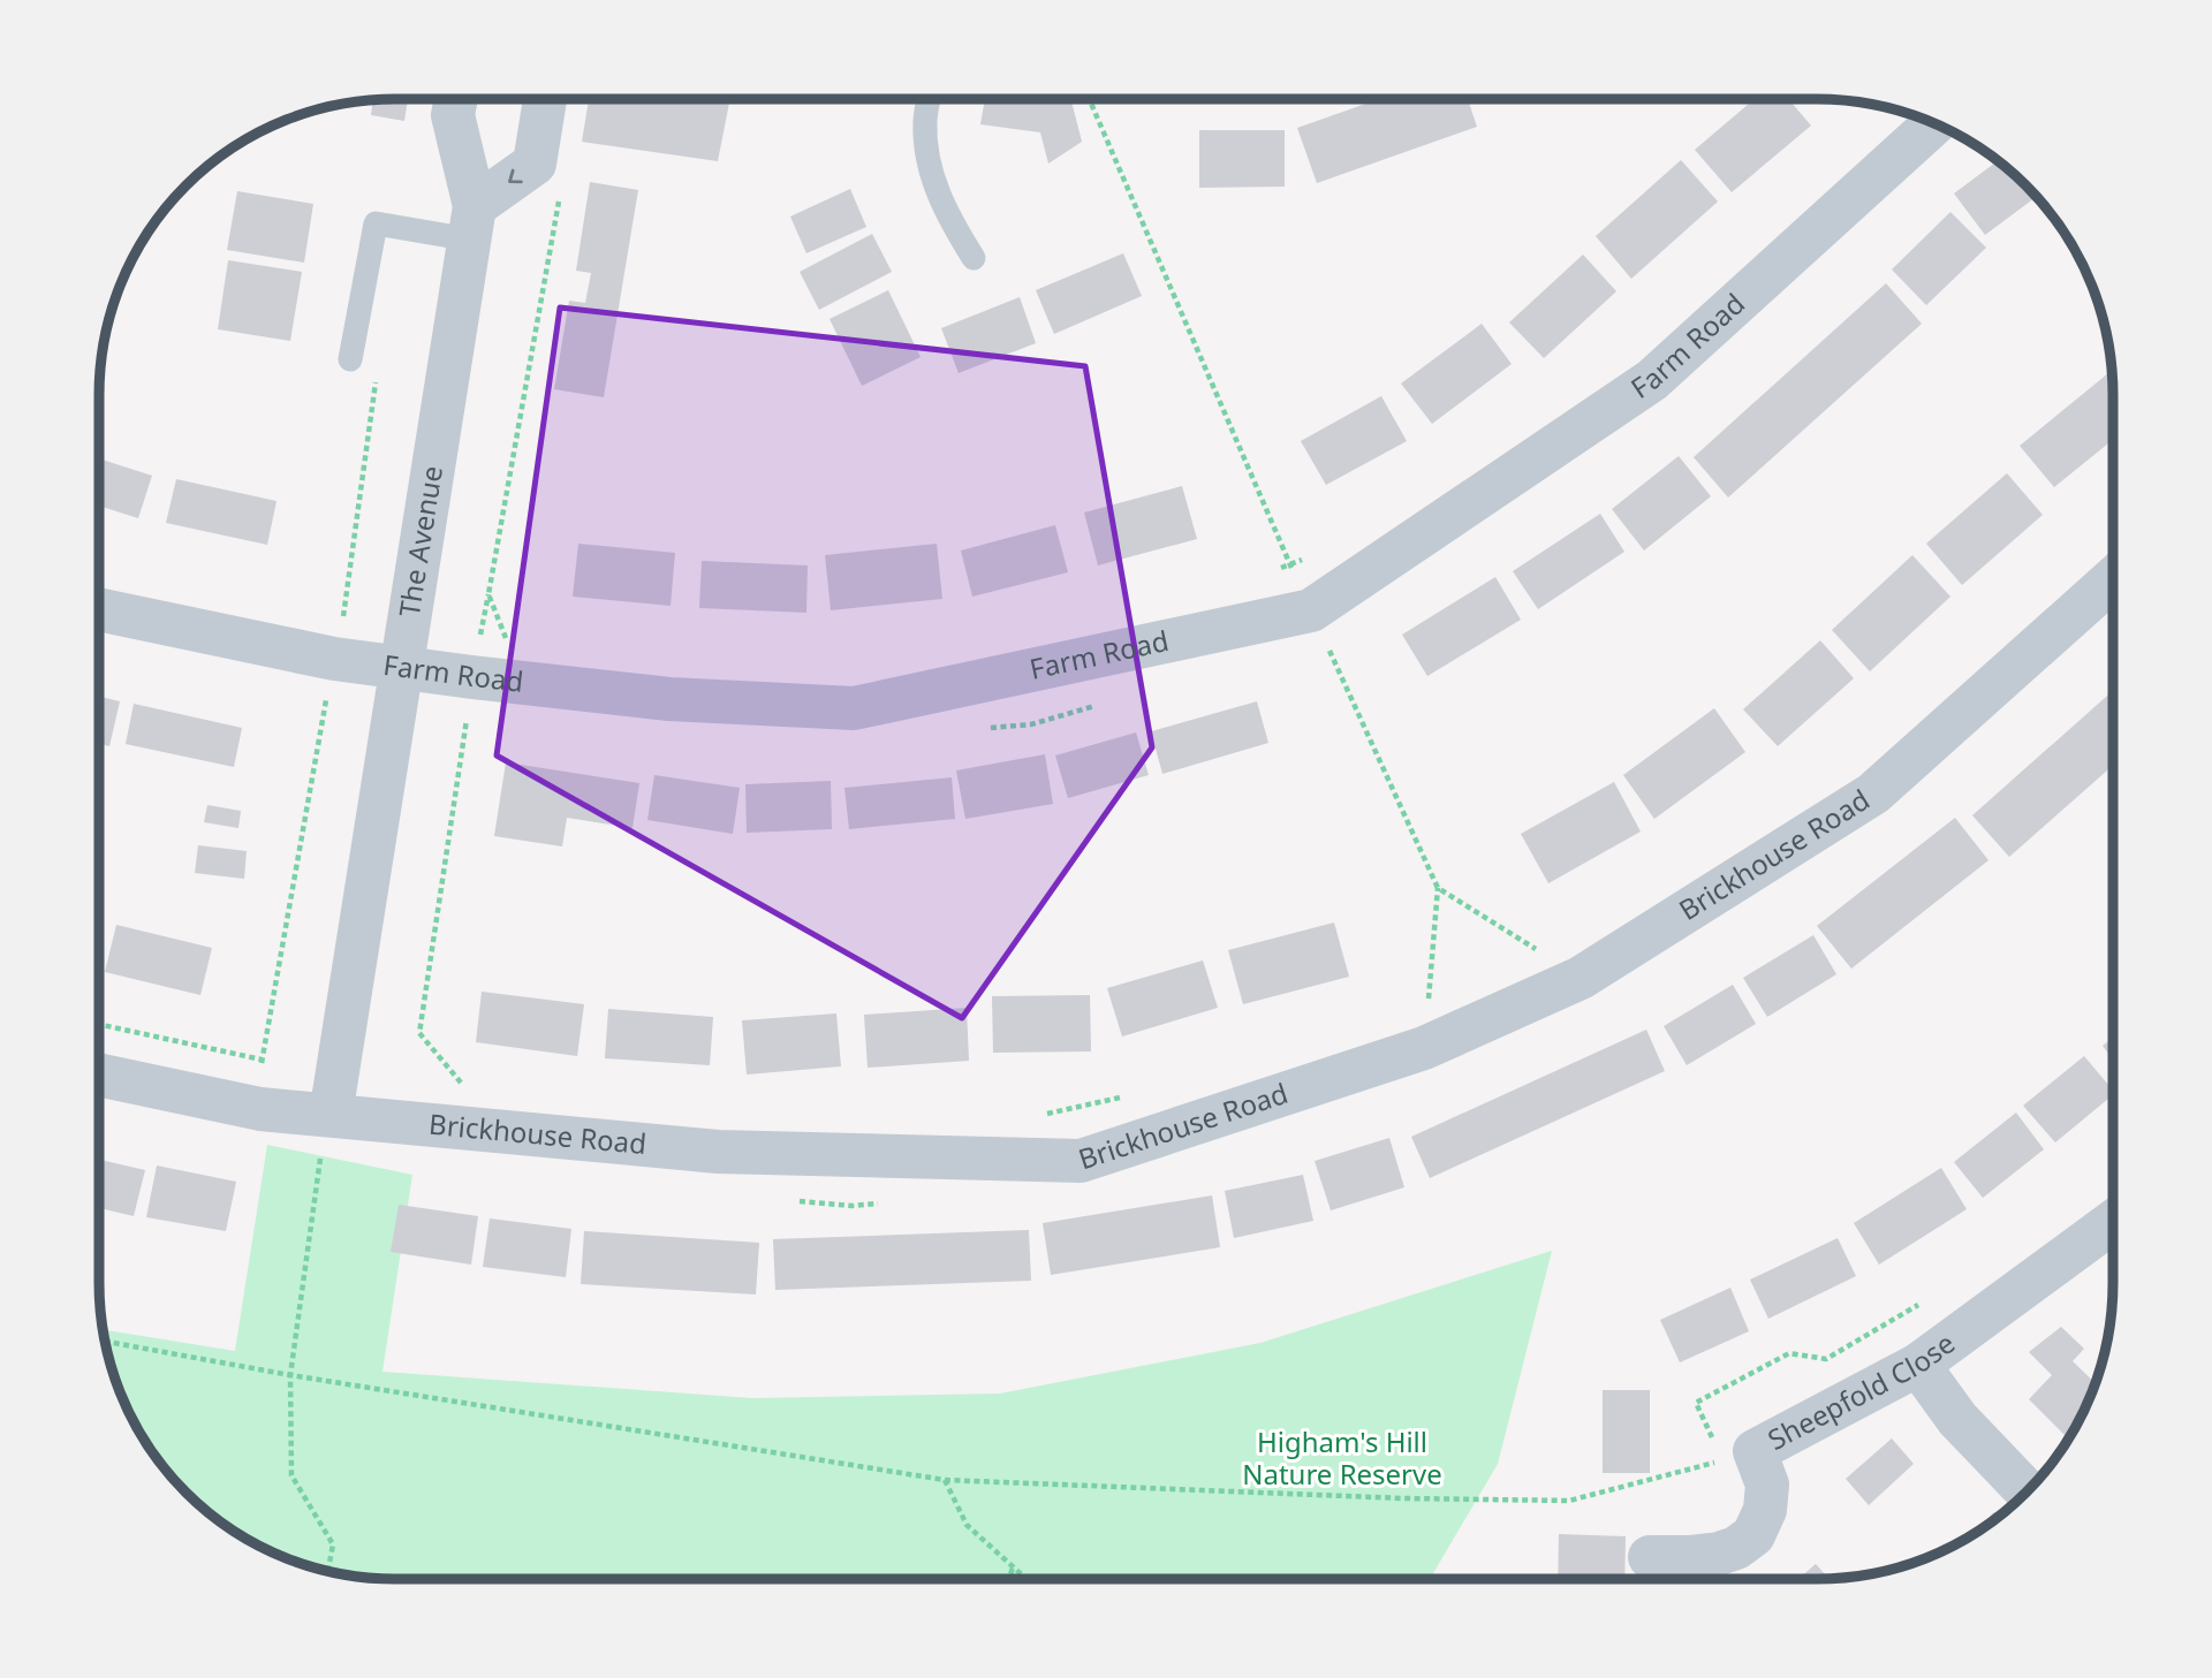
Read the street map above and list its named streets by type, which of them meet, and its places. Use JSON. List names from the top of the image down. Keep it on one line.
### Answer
{"streets":{"street":["Farm Road","The Avenue","Brickhouse Road","Sheepfold Close"]},"crossings":[["Farm Road","The Avenue"],["The Avenue","Brickhouse Road"]],"parks":["Higham's Hill Nature Reserve"]}
